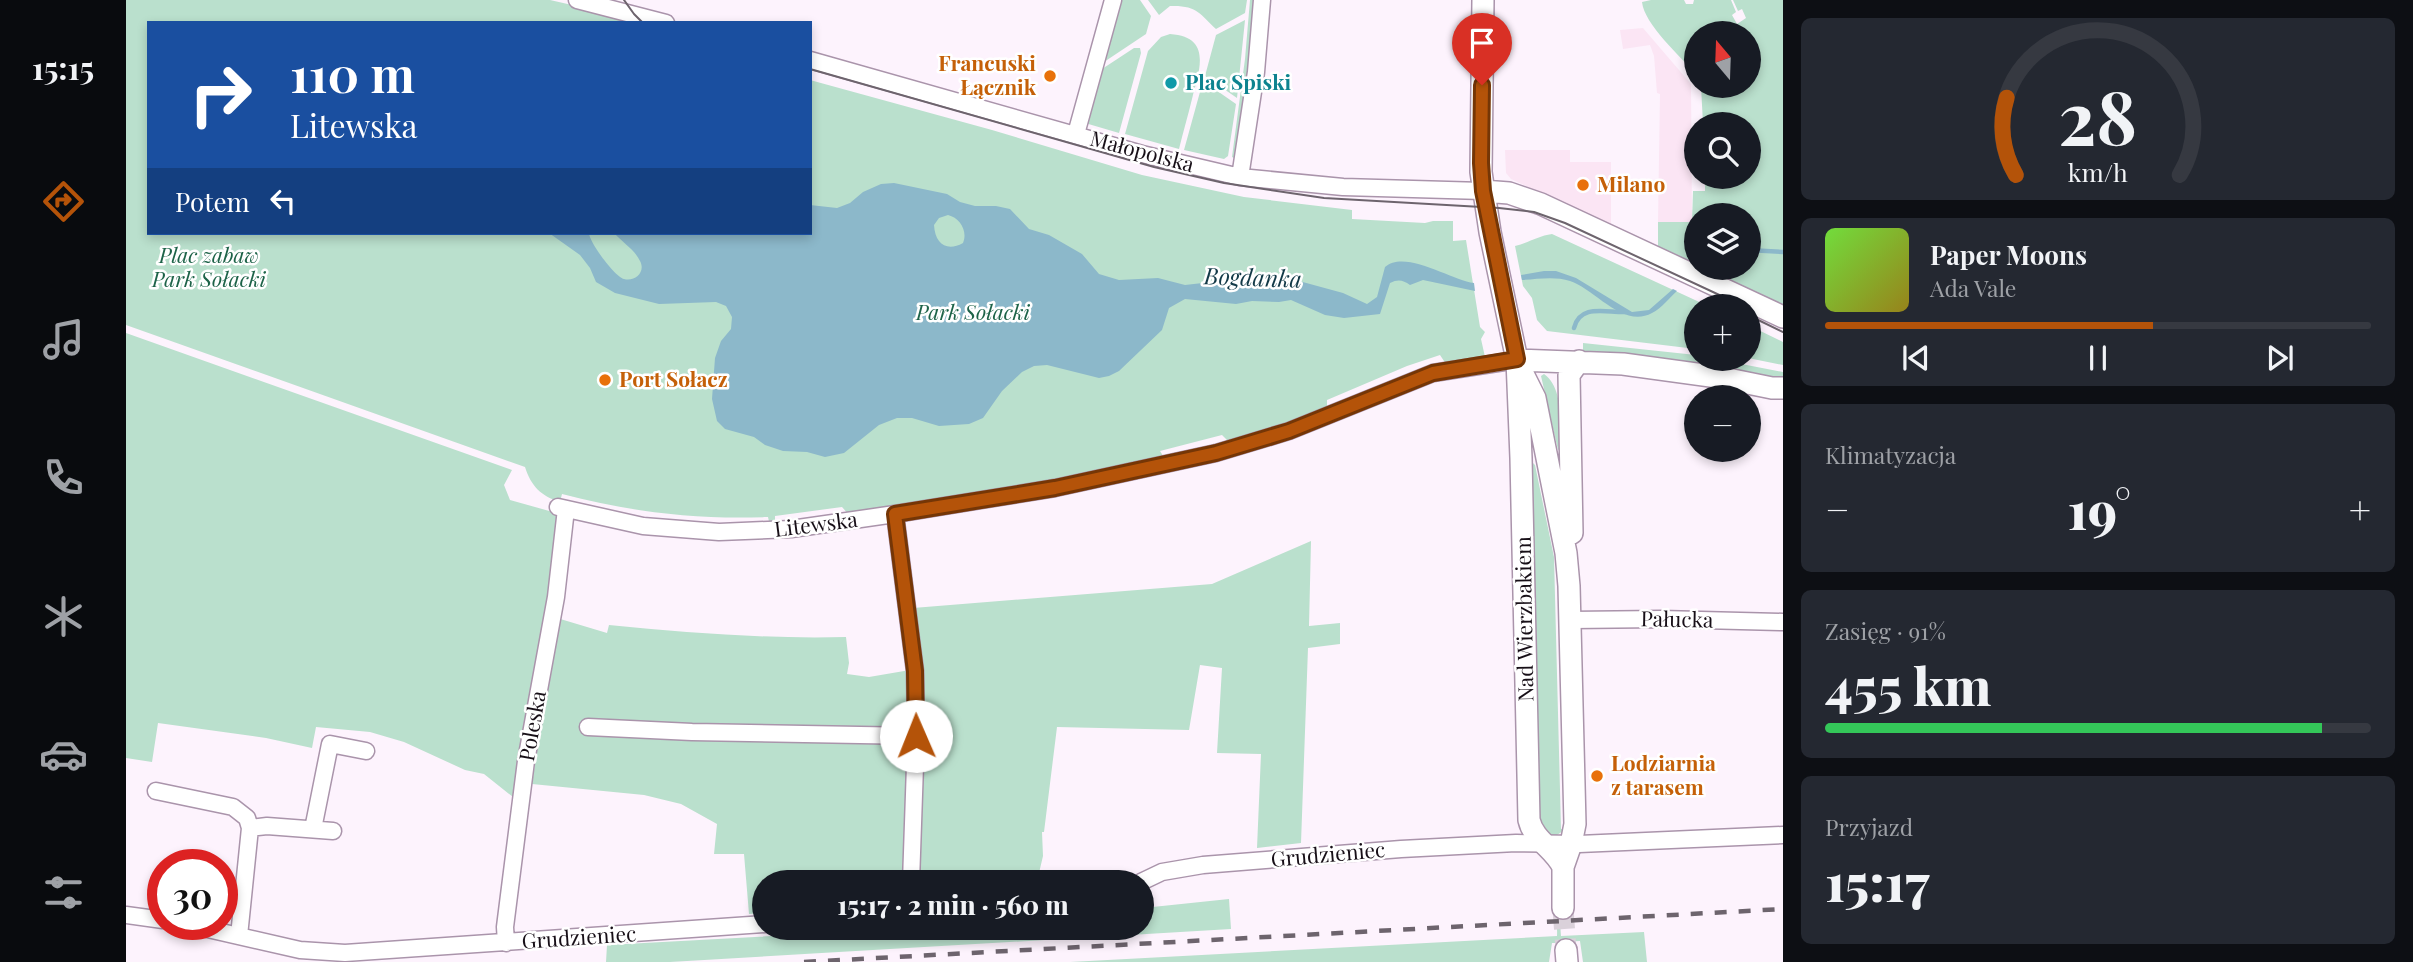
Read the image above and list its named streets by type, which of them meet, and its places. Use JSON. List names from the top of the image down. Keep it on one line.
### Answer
{"streets":{"street":["Małopolska","Litewska","Nad Wierzbakiem","Pałucka","Poleska","Grudzieniec"]},"crossings":[["Małopolska","Nad Wierzbakiem"],["Litewska","Nad Wierzbakiem"],["Litewska","Poleska"],["Nad Wierzbakiem","Pałucka"],["Nad Wierzbakiem","Grudzieniec"],["Poleska","Grudzieniec"]],"water":["Bogdanka"],"parks":["Plac zabaw Park Sołacki","Park Sołacki"],"places":["Francuski Łącznik","Plac Spiski","Milano","Port Sołacz","Lodziarnia z tarasem"],"north":"top","page":{"tabs":"15:15","map_buttons":["+","−"],"turn":["110 m","Litewska"],"then":"Potem","song":["Paper Moons","Ada Vale"],"tile":["Klimatyzacja",["Zasięg · 91%","455 km"],["Przyjazd","15:17"]],"heat":["−","19°","+"],"limit":"30","trip":"15:17 · 2 min · 560 m","gauge":["28","km/h"]}}
